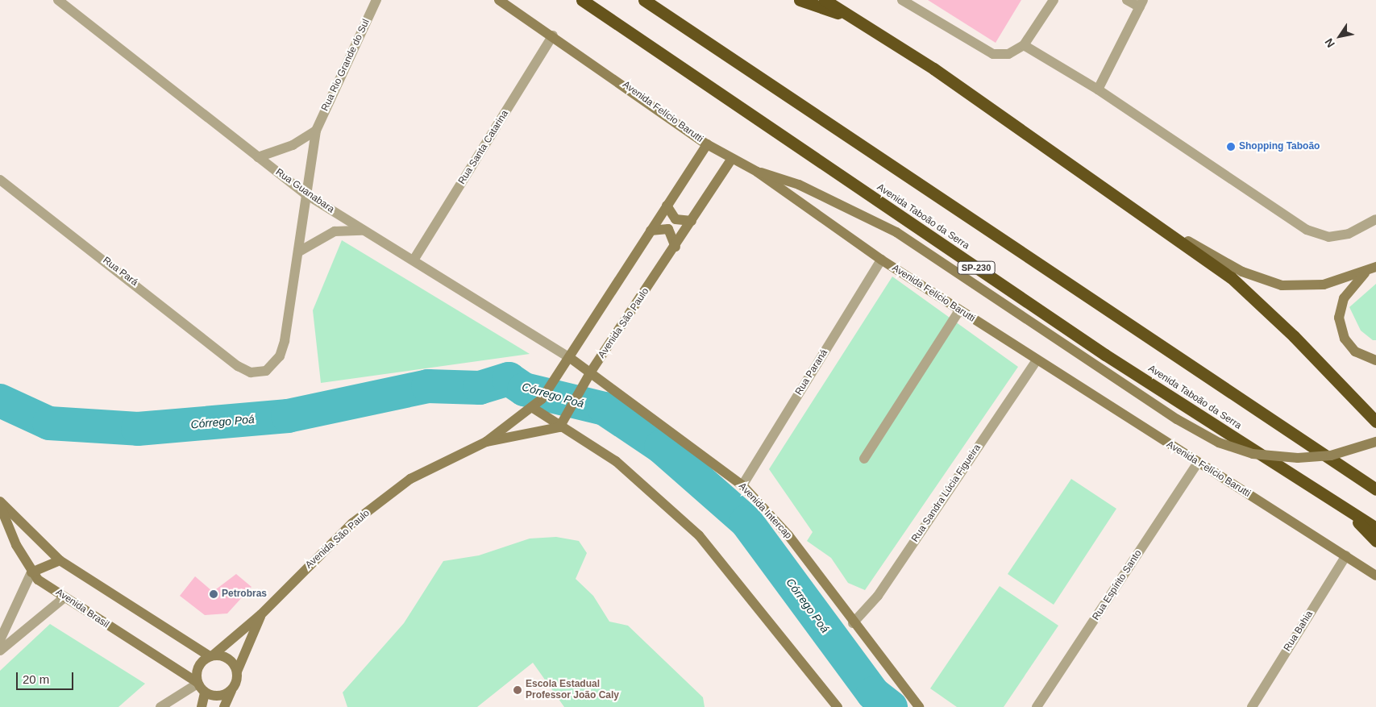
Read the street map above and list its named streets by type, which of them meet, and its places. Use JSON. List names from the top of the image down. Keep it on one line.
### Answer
{"streets":{"highway":["Avenida Taboão da Serra","SP-230"],"main road":["Avenida Felício Barutti","Avenida São Paulo","Avenida Intercap","Avenida Brasil"],"street":["Rua Rio Grande do Sul","Rua Santa Catarina","Rua Guanabara","Rua Pará","Rua Paraná","Rua Sandra Lúcia Figueira","Rua Espírito Santo","Rua Bahia"]},"crossings":[["Rua Rio Grande do Sul","Rua Guanabara"],["Rua Rio Grande do Sul","Rua Pará"],["Avenida Felício Barutti","Rua Santa Catarina"],["Avenida Felício Barutti","Avenida São Paulo"],["Avenida Felício Barutti","Rua Paraná"],["Avenida Felício Barutti","Rua Sandra Lúcia Figueira"],["Avenida Felício Barutti","Rua Espírito Santo"],["Avenida Felício Barutti","Rua Bahia"],["Rua Santa Catarina","Rua Guanabara"],["Rua Guanabara","Avenida Intercap"],["Avenida São Paulo","Avenida Intercap"],["Avenida São Paulo","Avenida Brasil"],["Rua Paraná","Avenida Intercap"],["Rua Sandra Lúcia Figueira","Avenida Intercap"]],"water":["Córrego Poá"],"places":["Shopping Taboão","Petrobras","Escola Estadual Professor João Caly"],"scale_bar":"20 m","north":"bottom left"}
